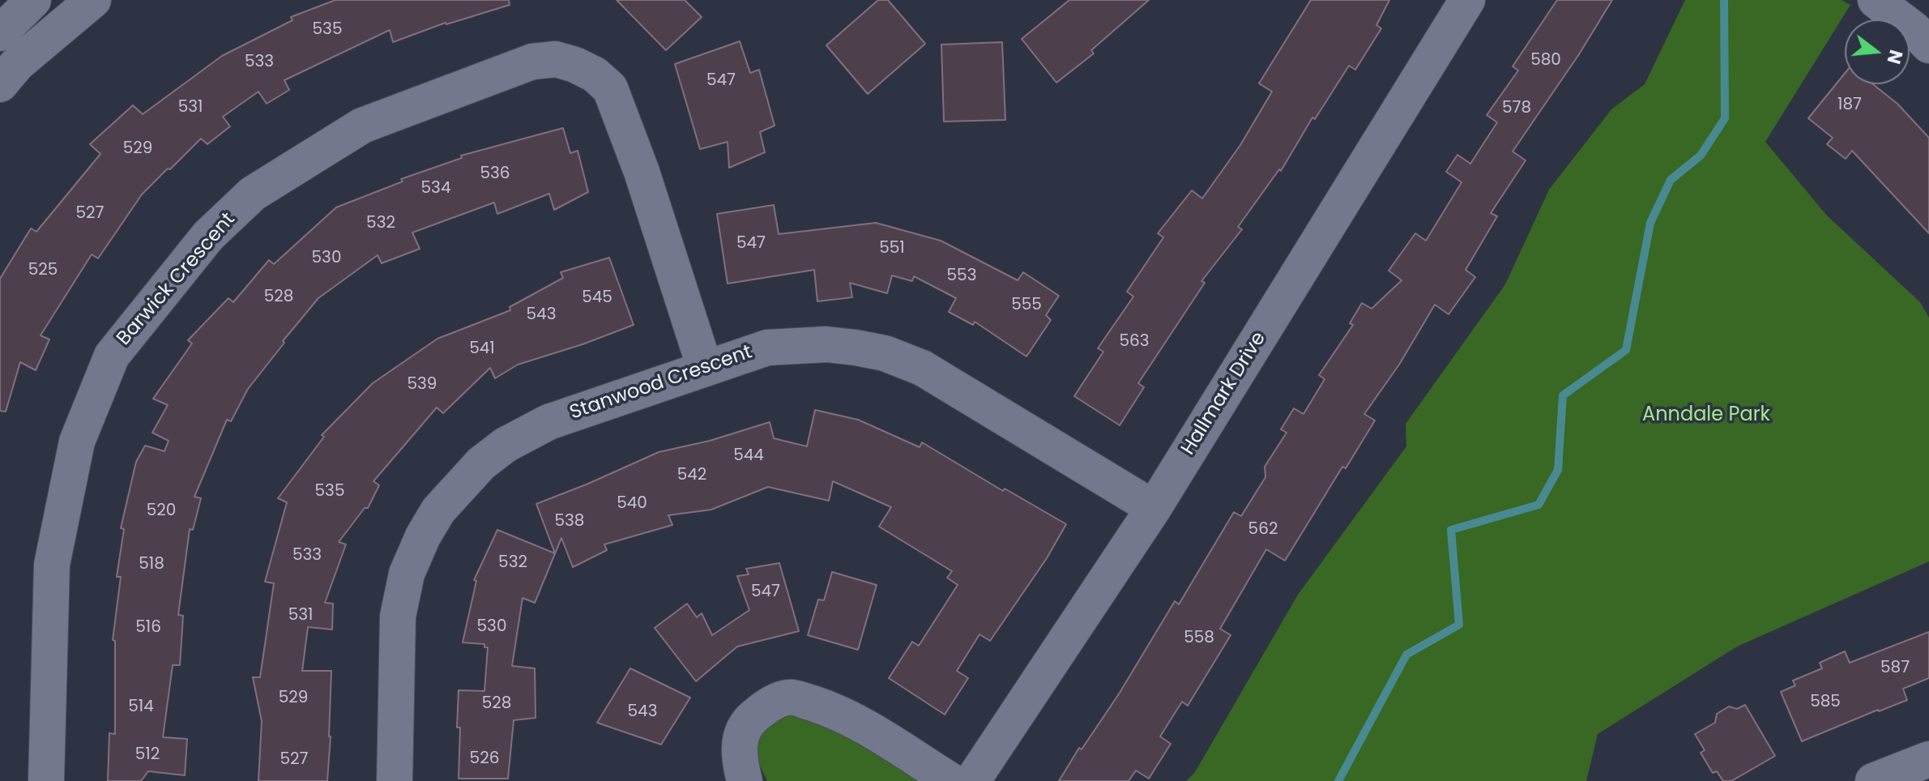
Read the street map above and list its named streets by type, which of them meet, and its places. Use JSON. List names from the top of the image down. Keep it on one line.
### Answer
{"streets":{"street":["Barwick Crescent","Stanwood Crescent","Hallmark Drive"]},"crossings":[["Barwick Crescent","Stanwood Crescent"],["Stanwood Crescent","Hallmark Drive"]],"parks":["Anndale Park"],"house_numbers":["535","580","533","547","187","531","578","529","536","534","527","532","547","551","530","525","553","528","545","555","543","563","541","539","544","542","535","540","520","538","562","533","532","518","547","531","530","516","558","587","529","585","528","514","543","512","526","527"],"north":"right"}
